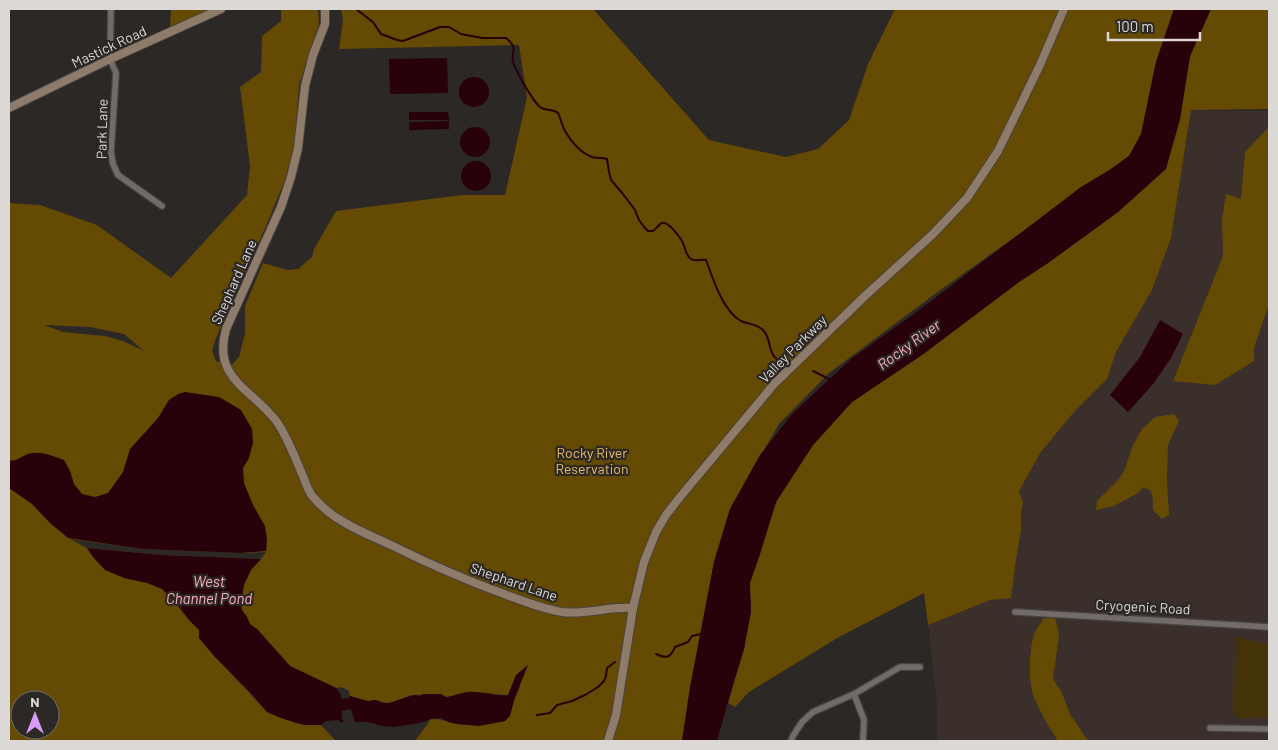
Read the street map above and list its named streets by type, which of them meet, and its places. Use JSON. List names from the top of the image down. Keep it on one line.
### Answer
{"streets":{"street":["Mastick Road","Park Lane","Shephard Lane","Valley Parkway","Cryogenic Road"]},"crossings":[["Mastick Road","Park Lane"],["Shephard Lane","Valley Parkway"]],"water":["Rocky River","West Channel Pond"],"parks":["Rocky River Reservation"],"scale_bar":"100 m","north":"top"}
